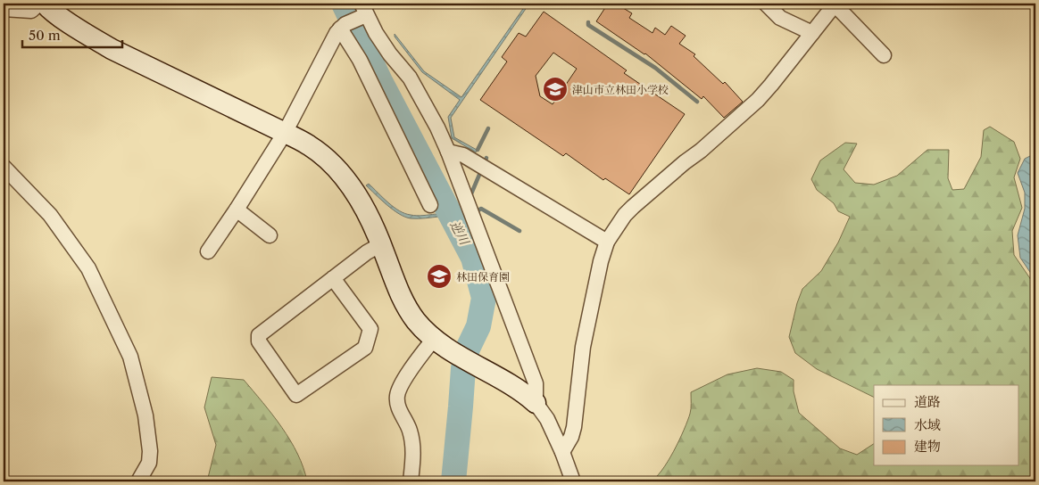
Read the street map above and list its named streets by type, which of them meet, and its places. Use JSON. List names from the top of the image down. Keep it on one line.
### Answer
{"water":["逆川"],"places":{"school or university":["津山市立林田小学校","林田保育園"]},"legend":["道路","水域","建物"],"scale_bar":"50 m"}
